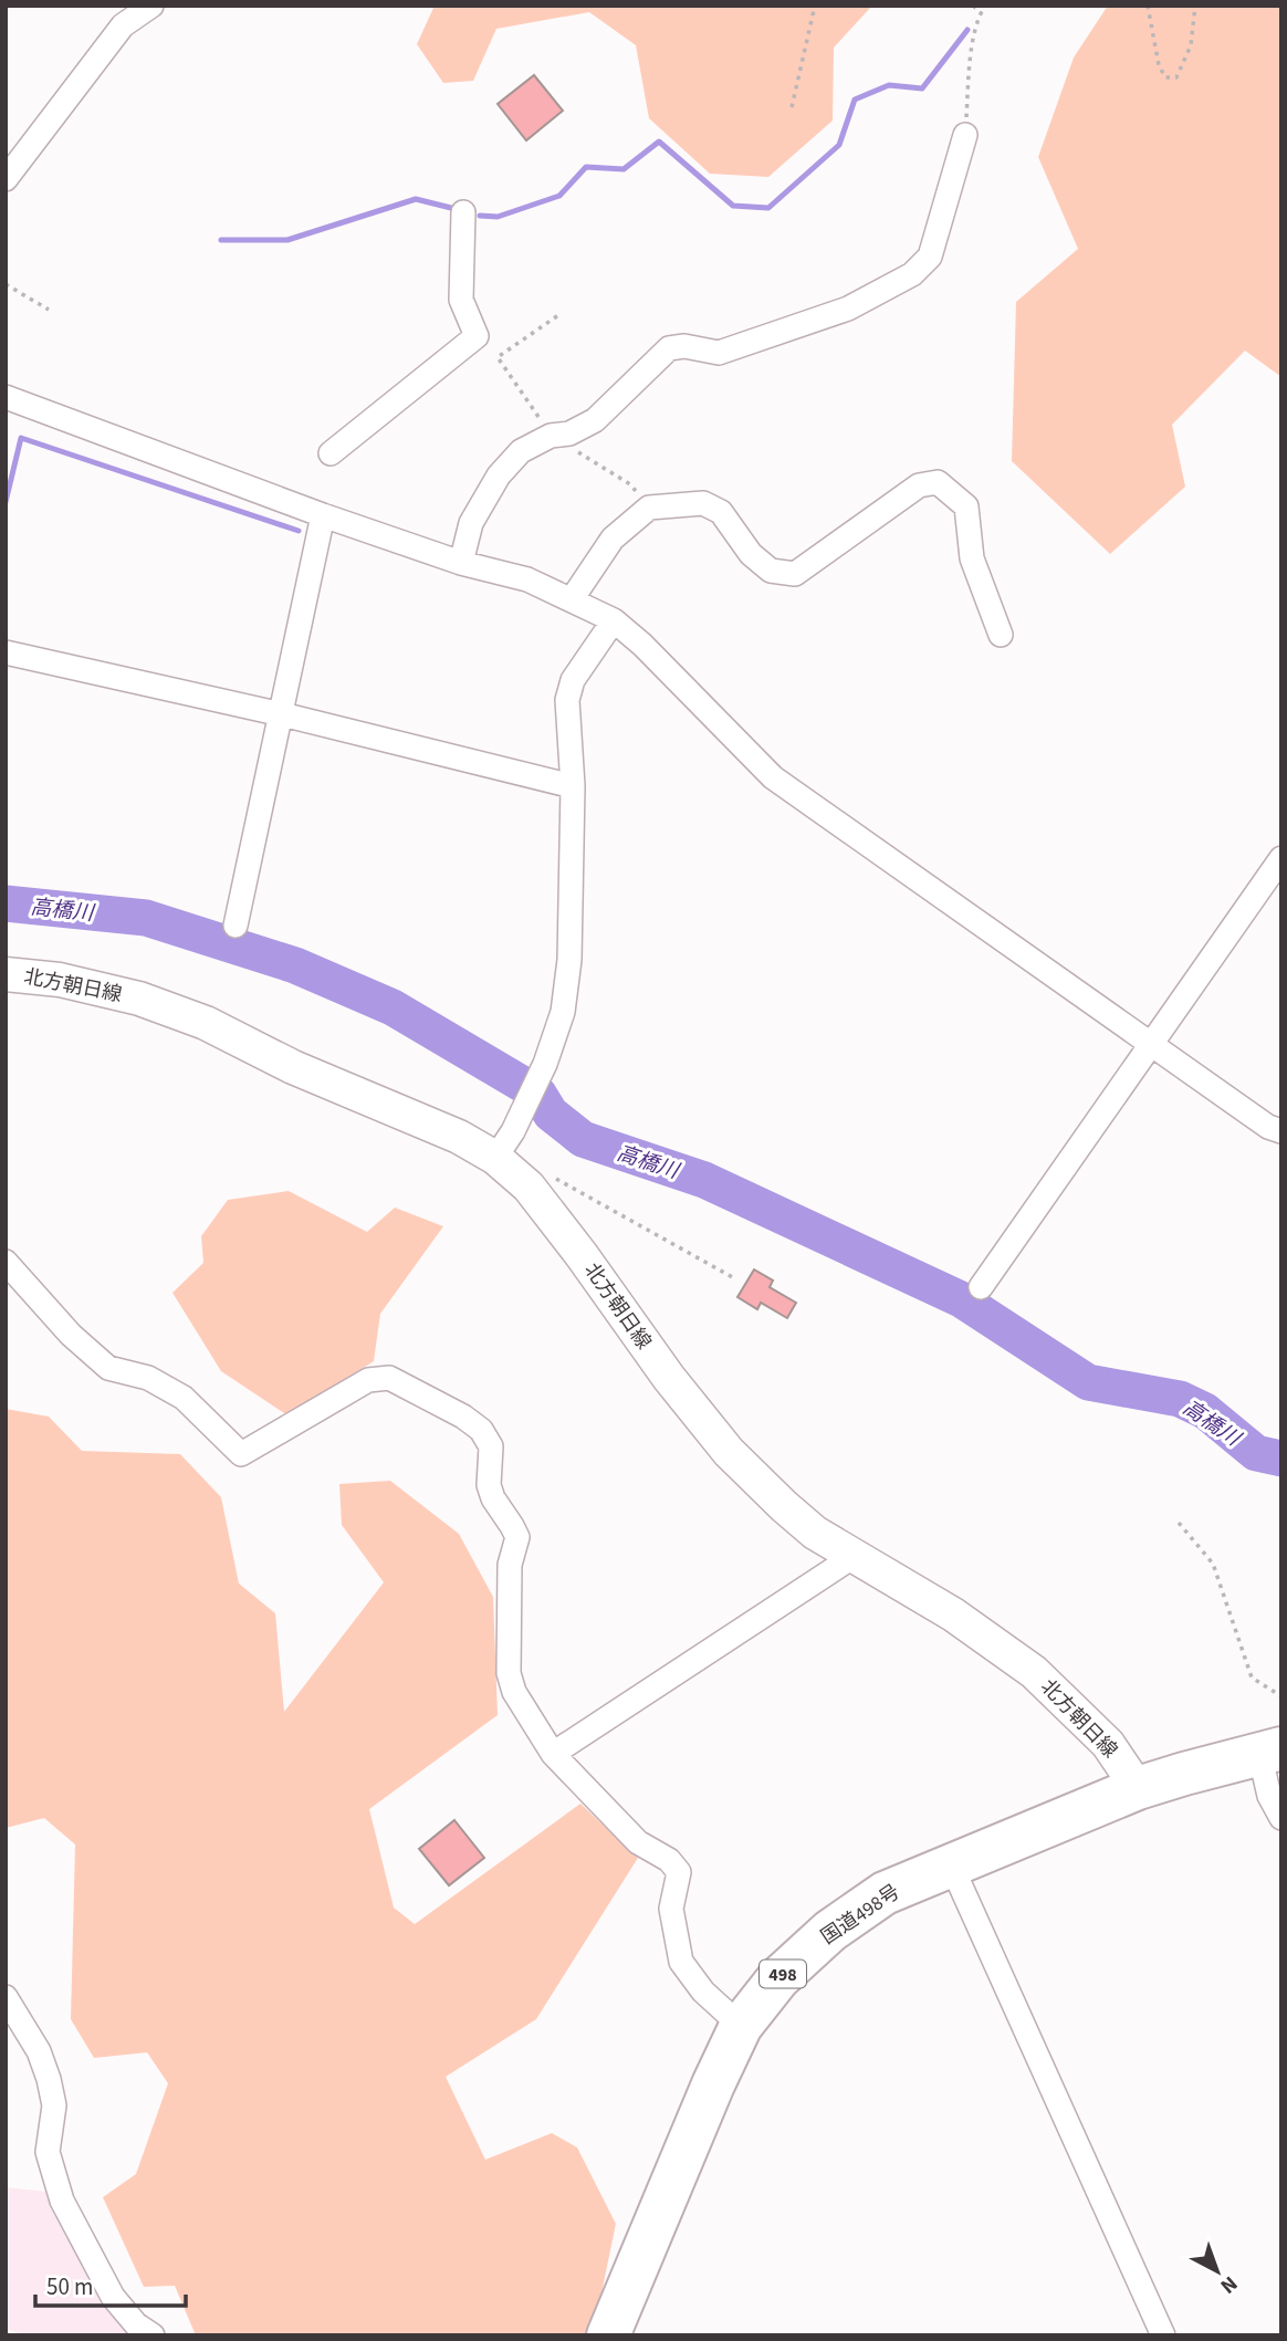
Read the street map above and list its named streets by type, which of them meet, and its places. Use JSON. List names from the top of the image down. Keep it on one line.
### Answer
{"streets":{"highway":["国道498号","498"],"main road":["北方朝日線"]},"crossings":[["北方朝日線","国道498号"]],"water":["高橋川"],"scale_bar":"50 m","north":"bottom right"}
